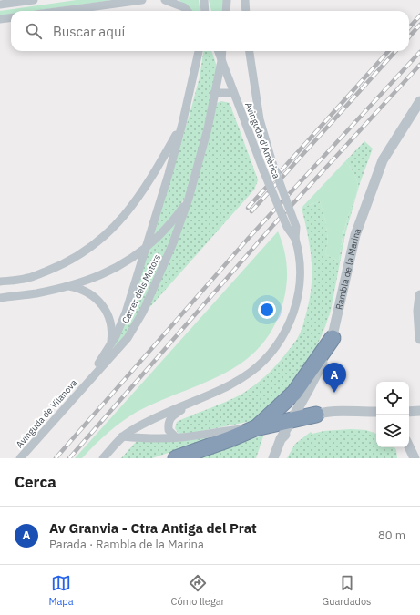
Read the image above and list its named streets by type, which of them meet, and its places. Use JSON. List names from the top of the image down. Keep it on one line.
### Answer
{"streets":{"street":["Avinguda d'Amèrica","Rambla de la Marina","Carrer dels Motors","Avinguda de Vilanova"]},"crossings":[["Avinguda d'Amèrica","Carrer dels Motors"],["Carrer dels Motors","Avinguda de Vilanova"]],"page":{"search":"Buscar aquí","pins":"A","heading":"Cerca","list":[{"mark":"A","name":"Av Granvia - Ctra Antiga del Prat","note":"Parada · Rambla de la Marina","value":"80 m"}],"nav":["Mapa","Cómo llegar","Guardados"]}}
